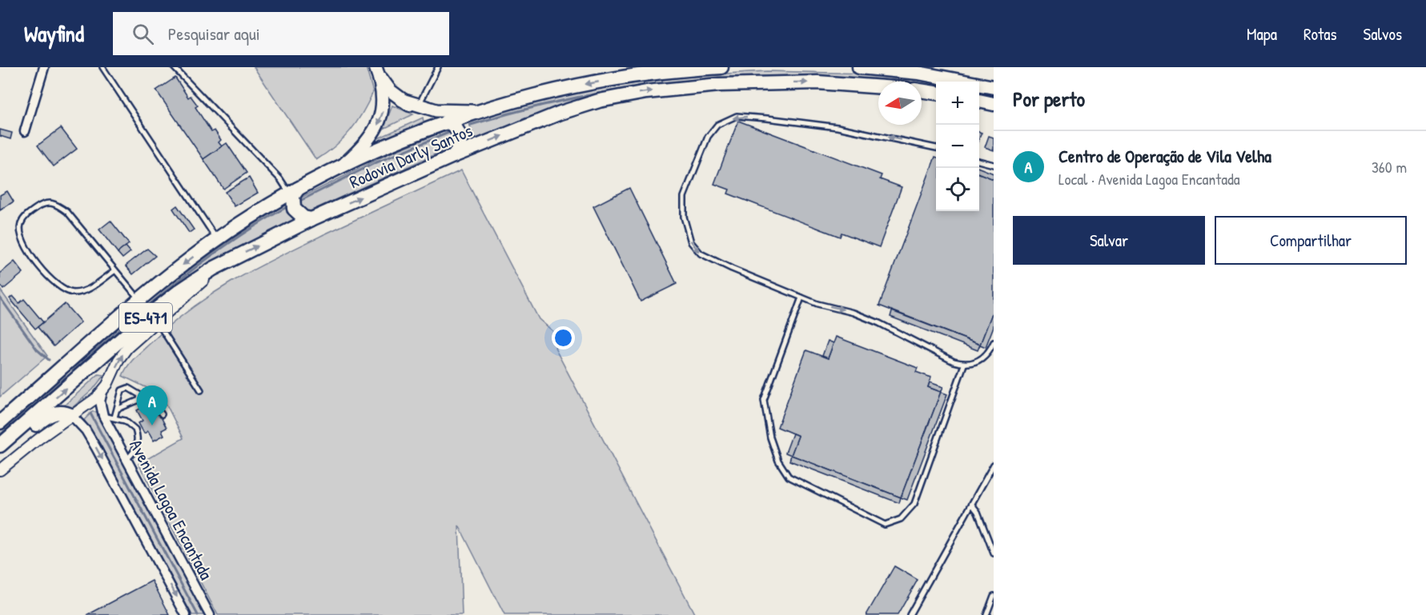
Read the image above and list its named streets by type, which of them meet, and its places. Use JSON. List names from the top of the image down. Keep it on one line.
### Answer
{"streets":{"main road":["Rodovia Darly Santos","ES-471"],"street":["Avenida Lagoa Encantada"]},"north":"left","page":{"header":"Wayfind","search":"Pesquisar aqui","nav":["Mapa","Rotas","Salvos"],"heading":"Por perto","map_buttons":["+","−"],"list":[{"mark":"A","name":"Centro de Operação de Vila Velha","note":"Local · Avenida Lagoa Encantada","value":"360 m"}],"buttons":["Salvar","Compartilhar"],"pins":"A"}}
